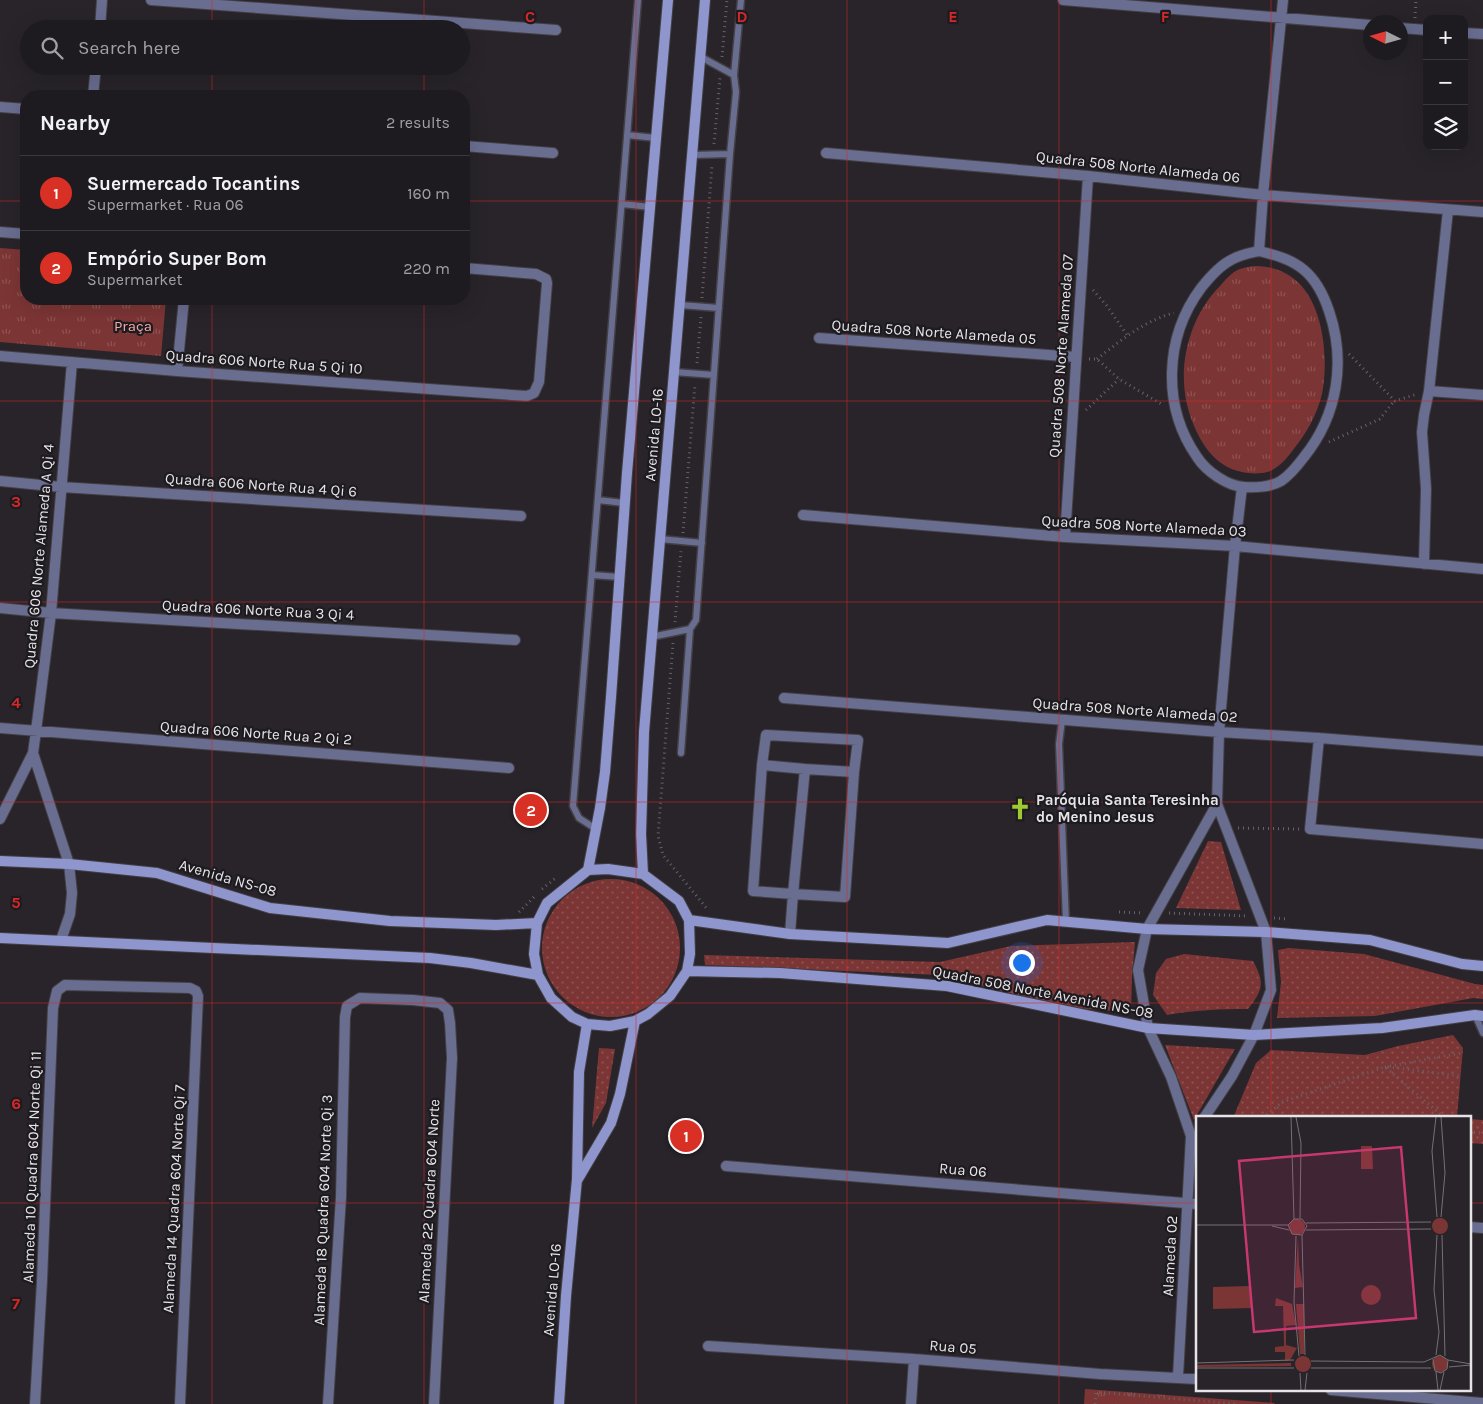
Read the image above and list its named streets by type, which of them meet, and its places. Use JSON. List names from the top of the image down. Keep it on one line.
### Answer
{"streets":{"street":["Quadra 508 Norte Alameda 06","Quadra 508 Norte Alameda 05","Quadra 508 Norte Alameda 07","Quadra 606 Norte Rua 5 Qi 10","Avenida LO-16","Quadra 606 Norte Rua 4 Qi 6","Quadra 508 Norte Alameda 03","Quadra 606 Norte Alameda A Qi 4","Quadra 606 Norte Rua 3 Qi 4","Quadra 508 Norte Alameda 02","Quadra 606 Norte Rua 2 Qi 2","Avenida NS-08","Quadra 508 Norte Avenida NS-08","Alameda 10 Quadra 604 Norte Qi 11","Rua 06","Alameda 14 Quadra 604 Norte Qi 7","Alameda 22 Quadra 604 Norte","Alameda 18 Quadra 604 Norte Qi 3","Alameda 02","Rua 05"]},"crossings":[["Quadra 508 Norte Alameda 06","Quadra 508 Norte Alameda 07"],["Quadra 508 Norte Alameda 05","Quadra 508 Norte Alameda 07"],["Quadra 508 Norte Alameda 07","Quadra 508 Norte Alameda 03"],["Quadra 606 Norte Rua 5 Qi 10","Quadra 606 Norte Alameda A Qi 4"],["Avenida LO-16","Avenida NS-08"],["Avenida LO-16","Quadra 508 Norte Avenida NS-08"],["Quadra 606 Norte Rua 4 Qi 6","Quadra 606 Norte Alameda A Qi 4"],["Quadra 606 Norte Alameda A Qi 4","Quadra 606 Norte Rua 3 Qi 4"],["Quadra 606 Norte Alameda A Qi 4","Quadra 606 Norte Rua 2 Qi 2"],["Avenida NS-08","Quadra 508 Norte Avenida NS-08"],["Alameda 10 Quadra 604 Norte Qi 11","Alameda 14 Quadra 604 Norte Qi 7"],["Rua 06","Alameda 02"],["Alameda 22 Quadra 604 Norte","Alameda 18 Quadra 604 Norte Qi 3"],["Alameda 02","Rua 05"]],"parks":["Praça"],"places":{"church":["Paróquia Santa Teresinha do Menino Jesus"]},"north":"left","page":{"map_buttons":["+","−"],"search":"Search here","heading":["Nearby","2 results"],"list":[{"mark":"1","name":"Suermercado Tocantins","note":"Supermarket · Rua 06","value":"160 m"},{"mark":"2","name":"Empório Super Bom","note":"Supermarket","value":"220 m"}],"pins":["2","1"]},"grid":{"columns":["C","D","E","F"],"rows":["3","4","5","6","7"]}}
